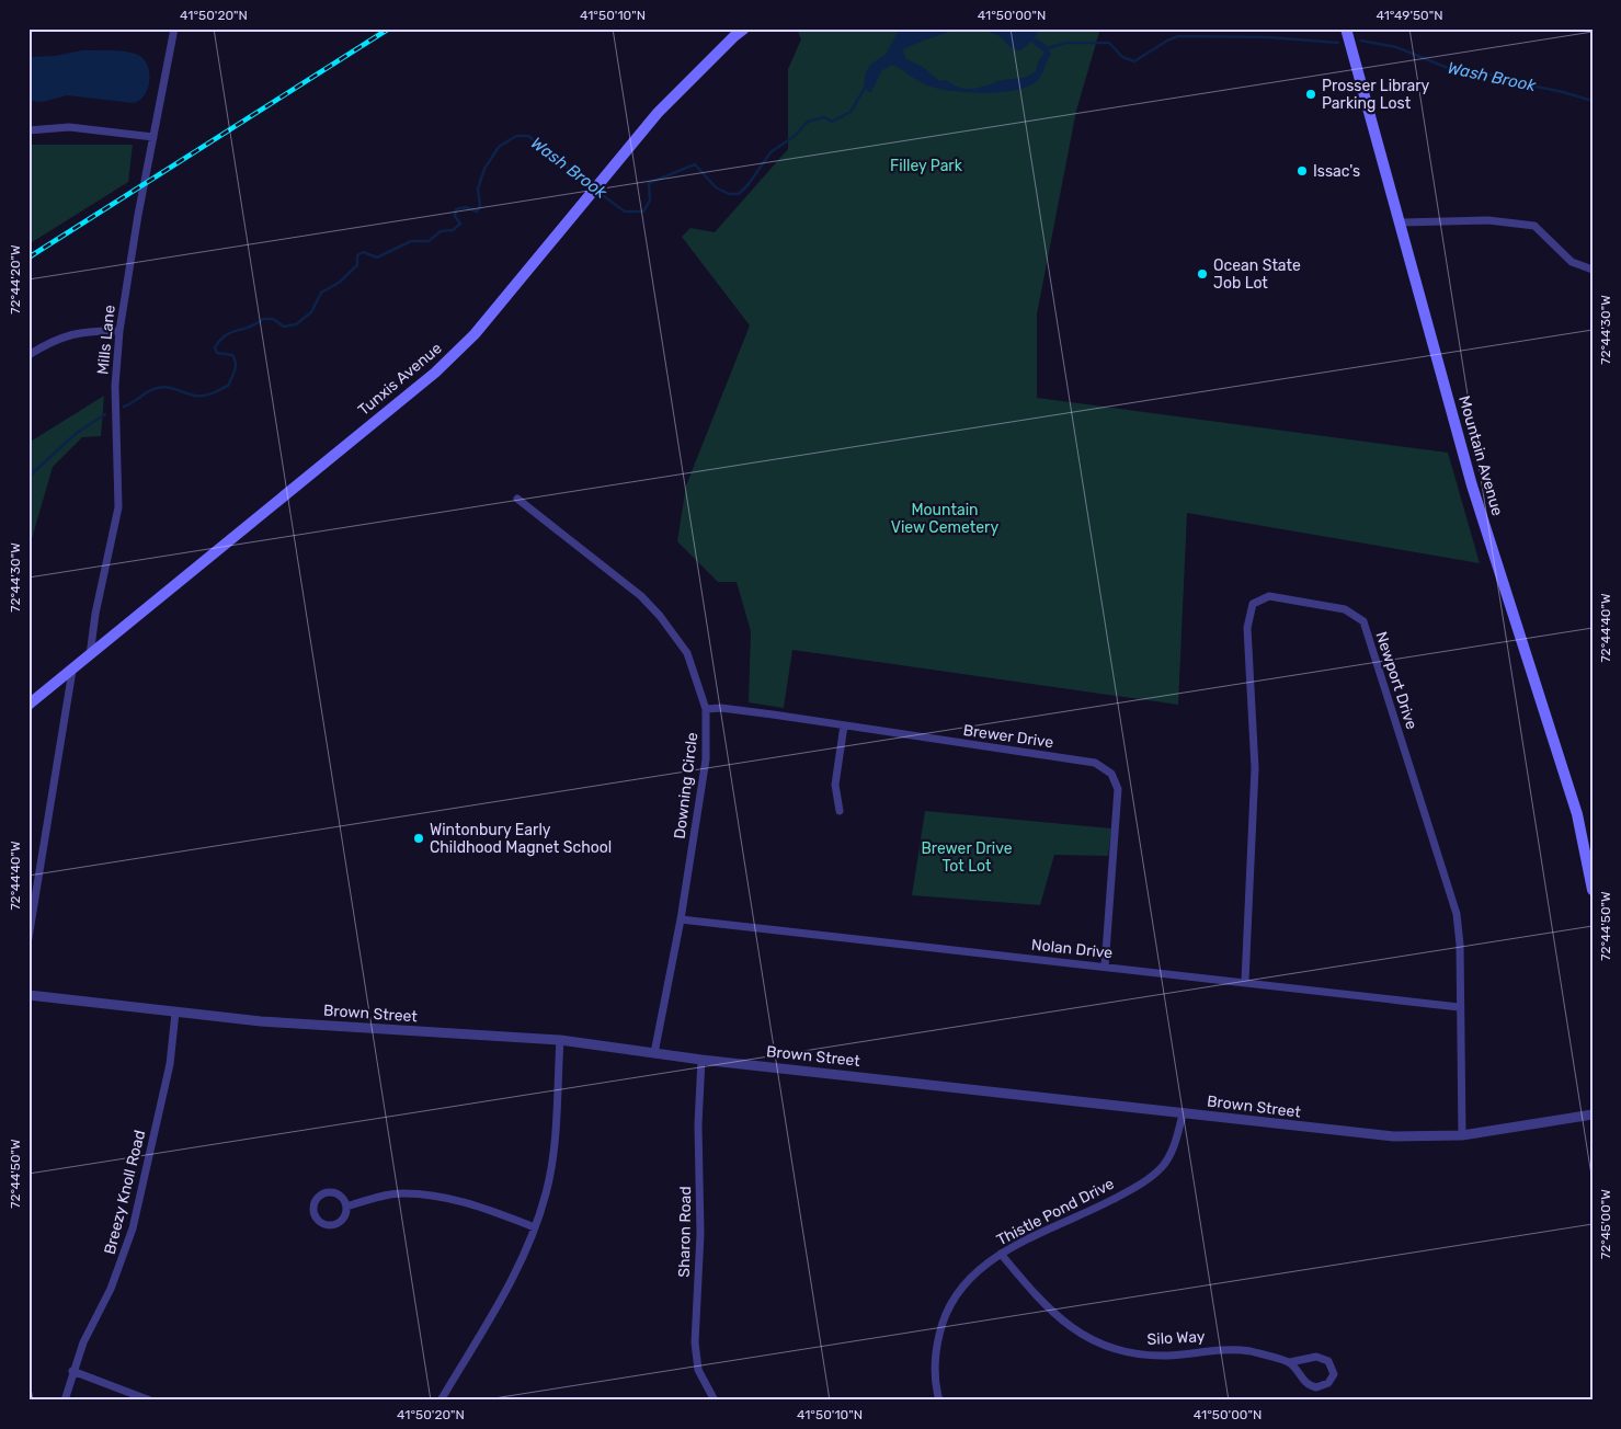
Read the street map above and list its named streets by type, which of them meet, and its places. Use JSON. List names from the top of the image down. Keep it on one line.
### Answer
{"streets":{"main road":["Tunxis Avenue","Mountain Avenue"],"street":["Mills Lane","Newport Drive","Brewer Drive","Downing Circle","Nolan Drive","Brown Street","Breezy Knoll Road","Thistle Pond Drive","Sharon Road","Silo Way"]},"crossings":[["Mills Lane","Tunxis Avenue"],["Newport Drive","Nolan Drive"],["Newport Drive","Brown Street"],["Brewer Drive","Downing Circle"],["Brewer Drive","Nolan Drive"],["Downing Circle","Nolan Drive"],["Downing Circle","Brown Street"],["Brown Street","Breezy Knoll Road"],["Brown Street","Thistle Pond Drive"],["Brown Street","Sharon Road"],["Thistle Pond Drive","Silo Way"]],"water":["Wash Brook"],"parks":["Filley Park","Mountain View Cemetery","Brewer Drive Tot Lot"],"places":["Prosser Library Parking Lost","Issac's","Ocean State Job Lot","Wintonbury Early Childhood Magnet School"],"coordinates":["41°50'20\"N","41°50'10\"N","41°50'00\"N","41°49'50\"N","72°44'20\"W","72°44'30\"W","72°44'40\"W","72°44'50\"W","72°45'00\"W"]}
